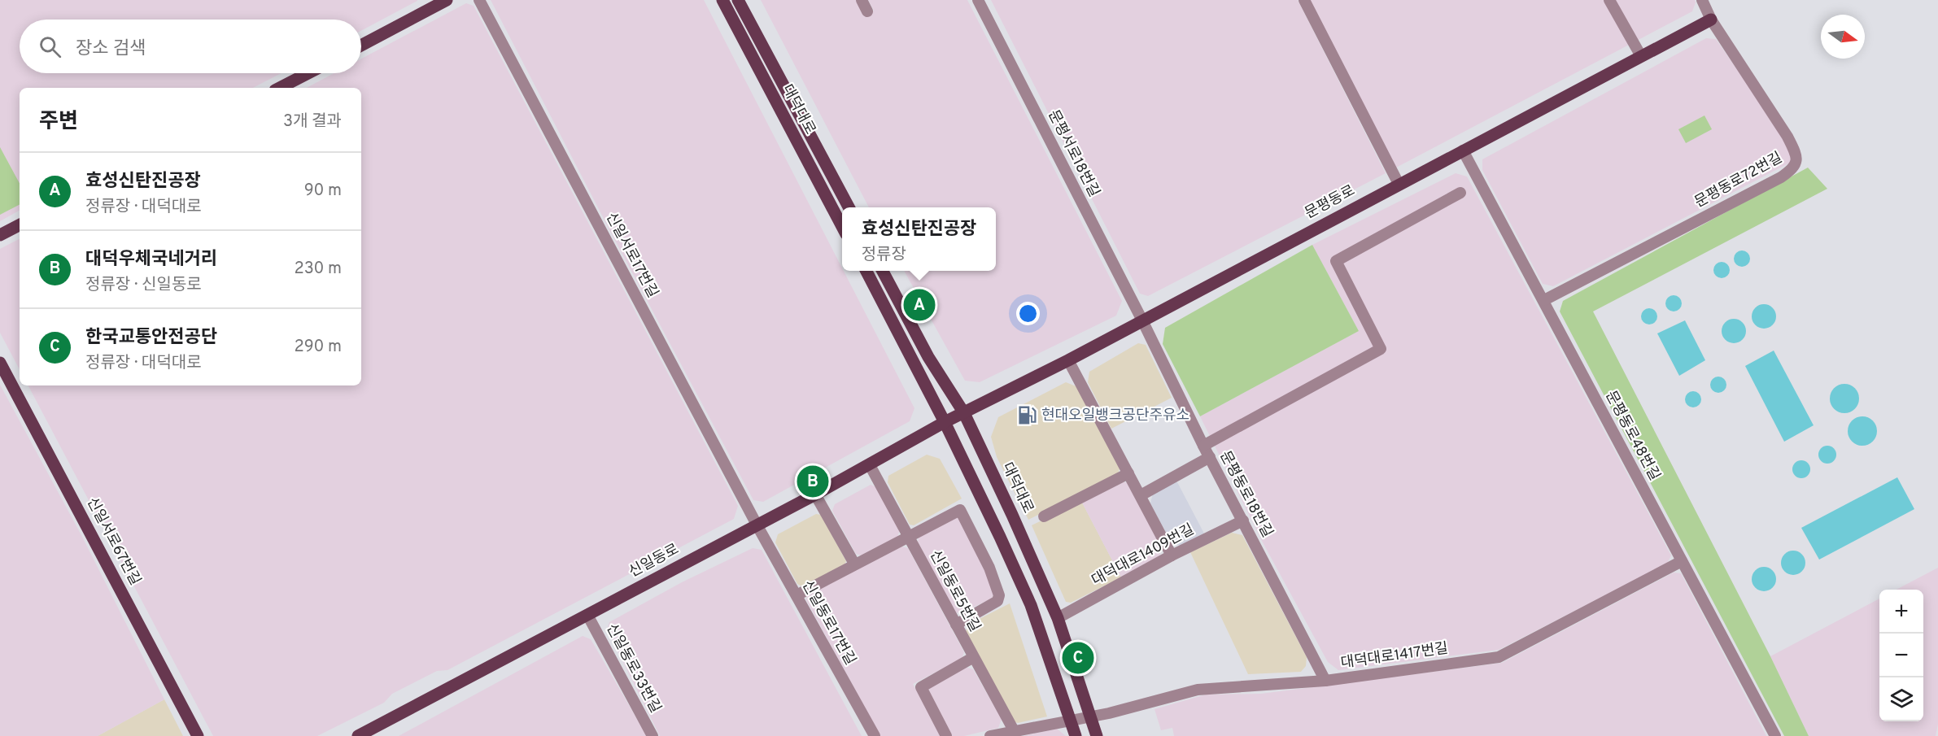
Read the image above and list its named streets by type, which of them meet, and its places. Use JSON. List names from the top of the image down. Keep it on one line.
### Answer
{"streets":{"main road":["대덕대로","문평동로","신일서로67번길","신일동로"],"street":["문평서로18번길","문평동로72번길","신일서로17번길","문평동로48번길","문평동로18번길","대덕대로1409번길","신일동로5번길","신일동로17번길","대덕대로1417번길","신일동로33번길"]},"crossings":[["대덕대로","문평동로"],["대덕대로","대덕대로1409번길"],["대덕대로","신일동로"],["대덕대로","대덕대로1417번길"],["문평서로18번길","문평동로"],["문평서로18번길","문평동로18번길"],["문평동로72번길","문평동로"],["문평동로72번길","문평동로48번길"],["문평동로","문평동로48번길"],["문평동로","문평동로18번길"],["문평동로","신일동로"],["신일서로17번길","신일동로"],["신일서로17번길","신일동로17번길"],["문평동로48번길","대덕대로1417번길"],["문평동로18번길","대덕대로1409번길"],["문평동로18번길","대덕대로1417번길"],["신일동로","신일동로5번길"],["신일동로","신일동로17번길"],["신일동로","신일동로33번길"]],"places":{"fuel station":["현대오일뱅크공단주유소"]},"north":"right","page":{"search":"장소 검색","heading":["주변","3개 결과"],"list":[{"mark":"A","name":"효성신탄진공장","note":"정류장 · 대덕대로","value":"90 m"},{"mark":"B","name":"대덕우체국네거리","note":"정류장 · 신일동로","value":"230 m"},{"mark":"C","name":"한국교통안전공단","note":"정류장 · 대덕대로","value":"290 m"}],"popup":["효성신탄진공장","정류장"],"pins":["A","B","C"],"map_buttons":["+","−"]}}
